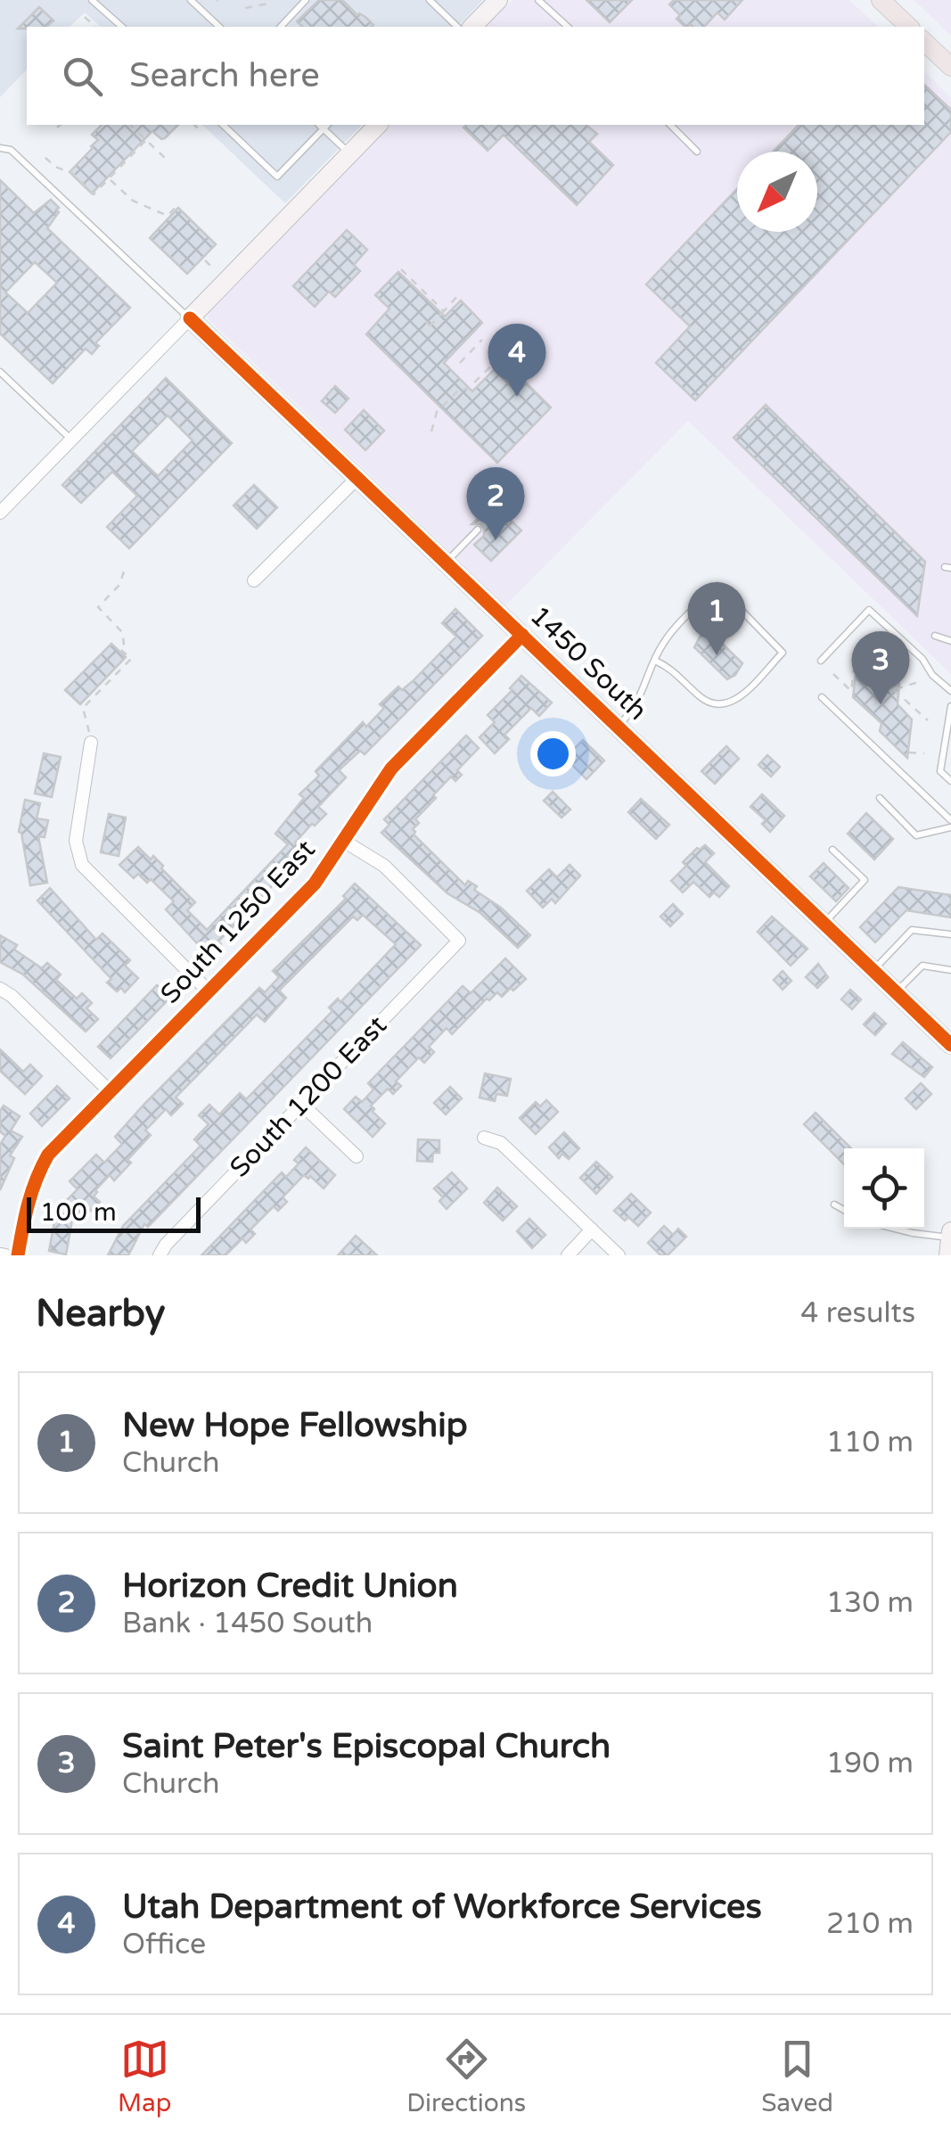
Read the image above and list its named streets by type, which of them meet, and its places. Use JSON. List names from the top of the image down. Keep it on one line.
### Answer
{"streets":{"street":["1450 South","South 1250 East","South 1200 East"]},"crossings":[["1450 South","South 1250 East"],["South 1250 East","South 1200 East"]],"scale_bar":"100 m","north":"bottom left","page":{"search":"Search here","pins":["4","2","1","3"],"scale":"100 m","heading":["Nearby","4 results"],"list":[{"mark":"1","name":"New Hope Fellowship","note":"Church","value":"110 m"},{"mark":"2","name":"Horizon Credit Union","note":"Bank · 1450 South","value":"130 m"},{"mark":"3","name":"Saint Peter's Episcopal Church","note":"Church","value":"190 m"},{"mark":"4","name":"Utah Department of Workforce Services","note":"Office","value":"210 m"}],"nav":["Map","Directions","Saved"]}}
